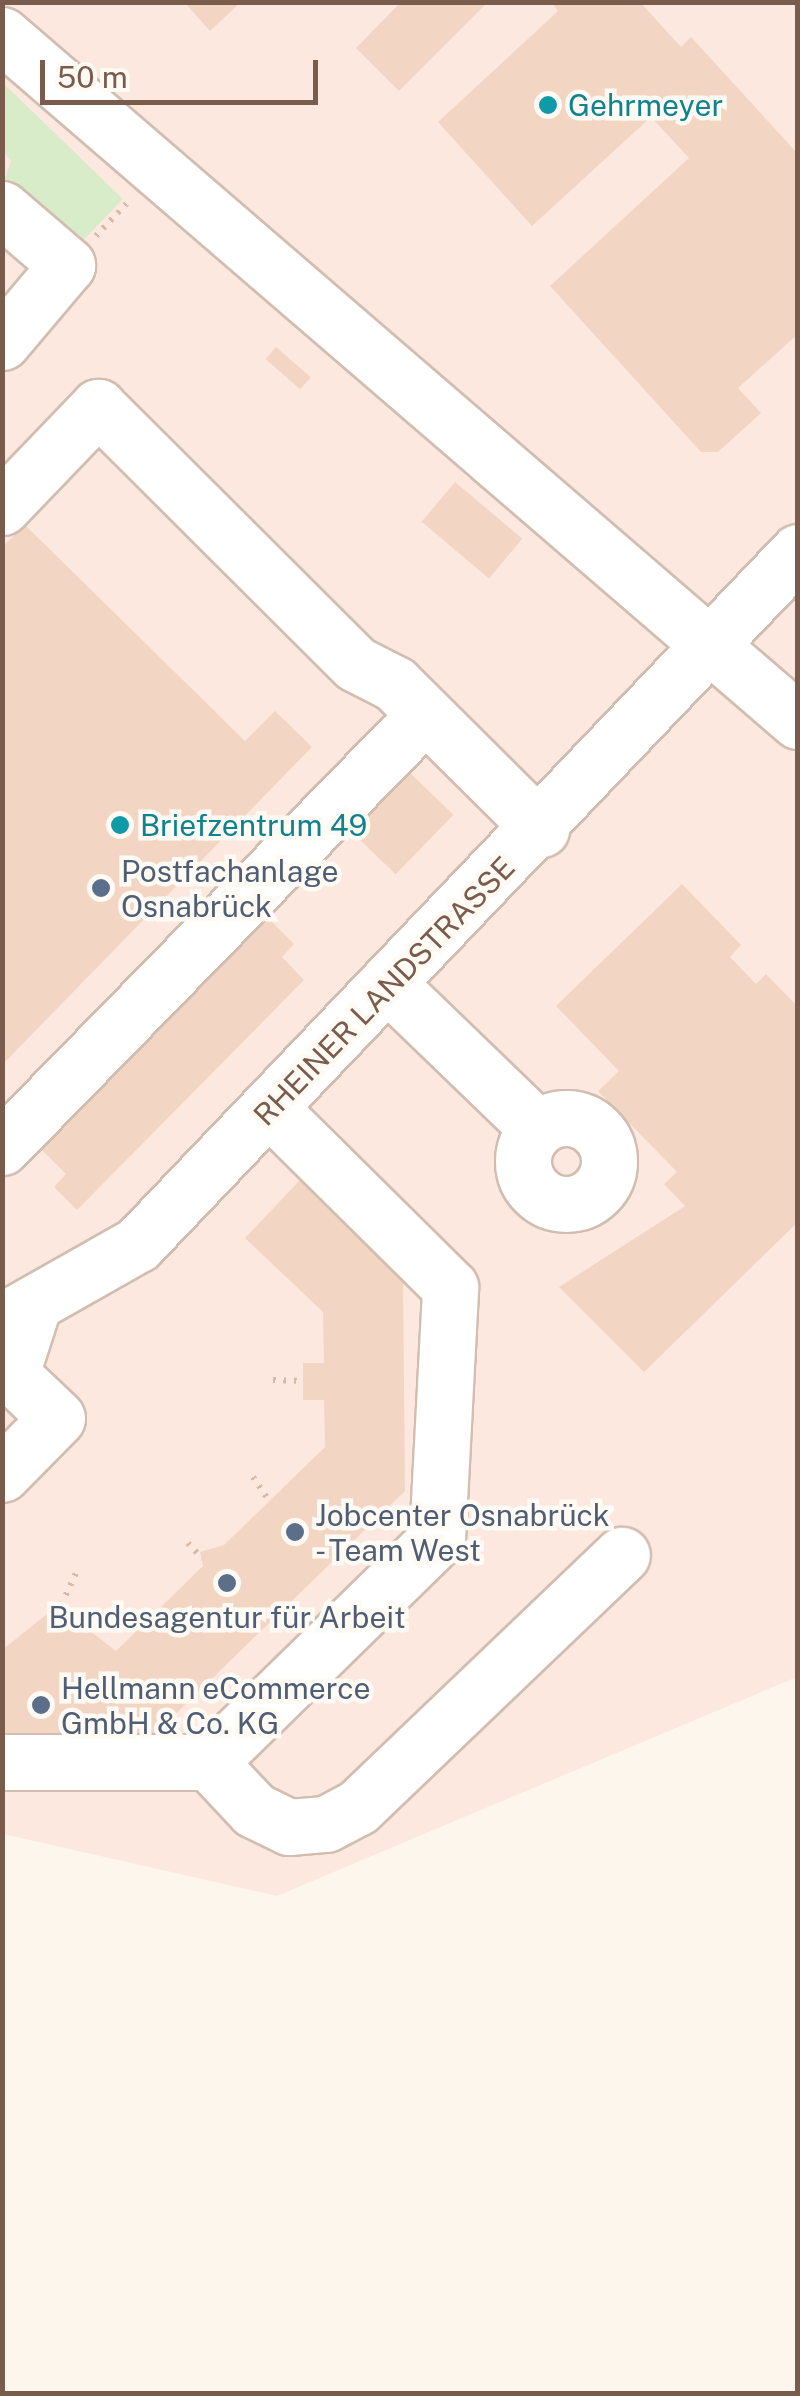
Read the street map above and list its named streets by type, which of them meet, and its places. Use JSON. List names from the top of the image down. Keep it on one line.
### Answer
{"streets":{"street":["RHEINER LANDSTRASSE"]},"places":["Gehrmeyer","Briefzentrum 49","Postfachanlage Osnabrück","Jobcenter Osnabrück - Team West","Bundesagentur für Arbeit","Hellmann eCommerce GmbH & Co. KG"],"scale_bar":"50 m"}
